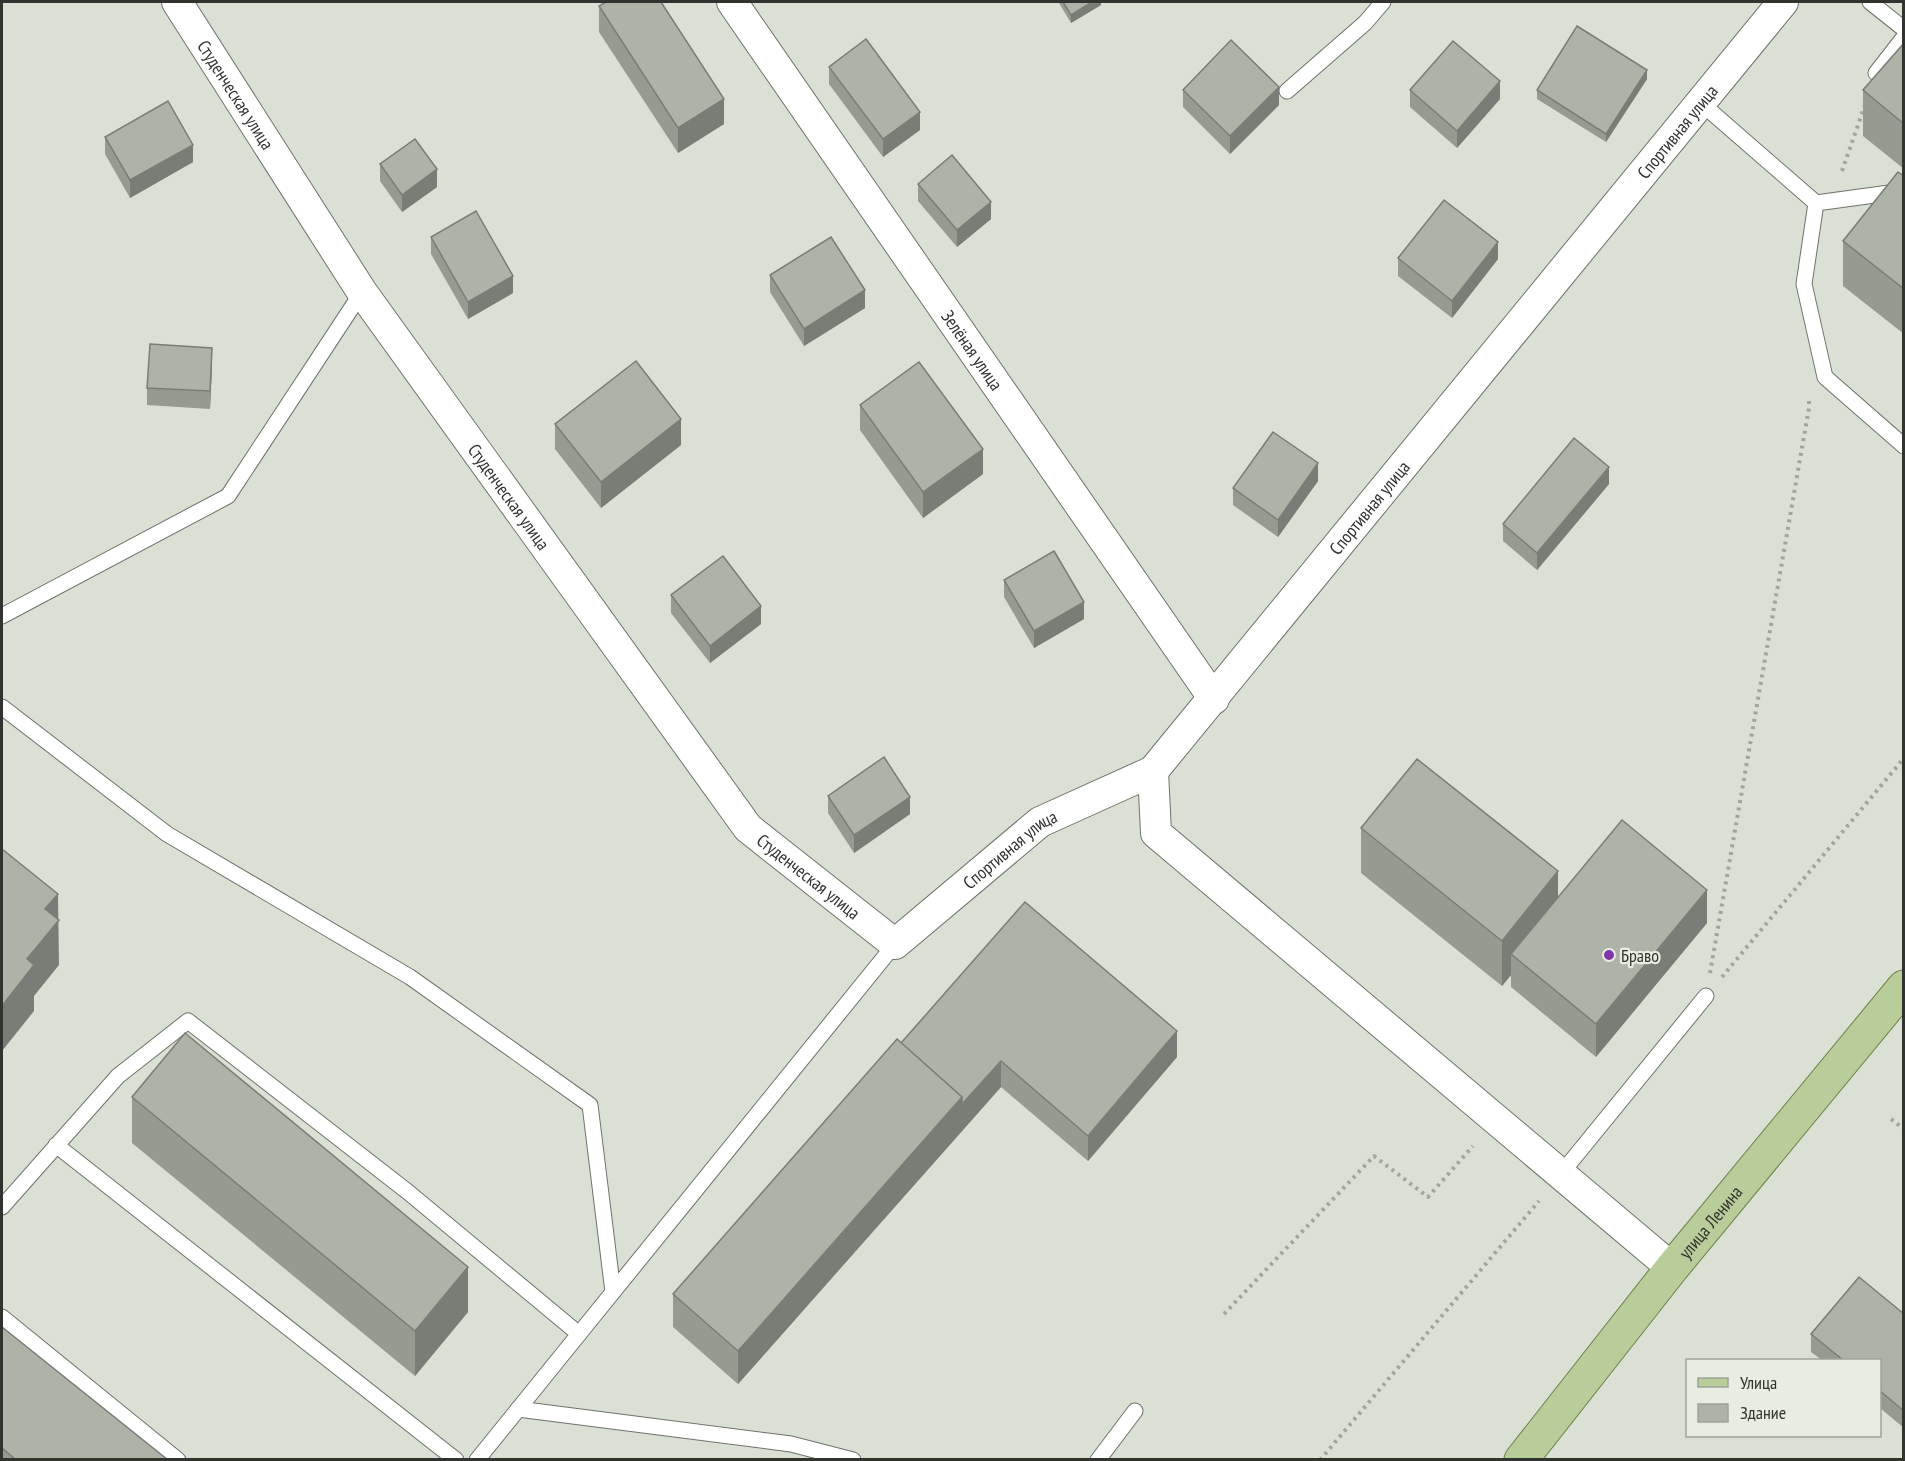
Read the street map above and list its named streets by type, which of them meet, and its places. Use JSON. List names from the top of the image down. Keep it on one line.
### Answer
{"streets":{"main road":["улица Ленина"],"street":["Студенческая улица","Спортивная улица","Зелёная улица"]},"crossings":[["Студенческая улица","Спортивная улица"],["Спортивная улица","Зелёная улица"]],"places":["Браво"],"legend":["Улица","Здание"]}
